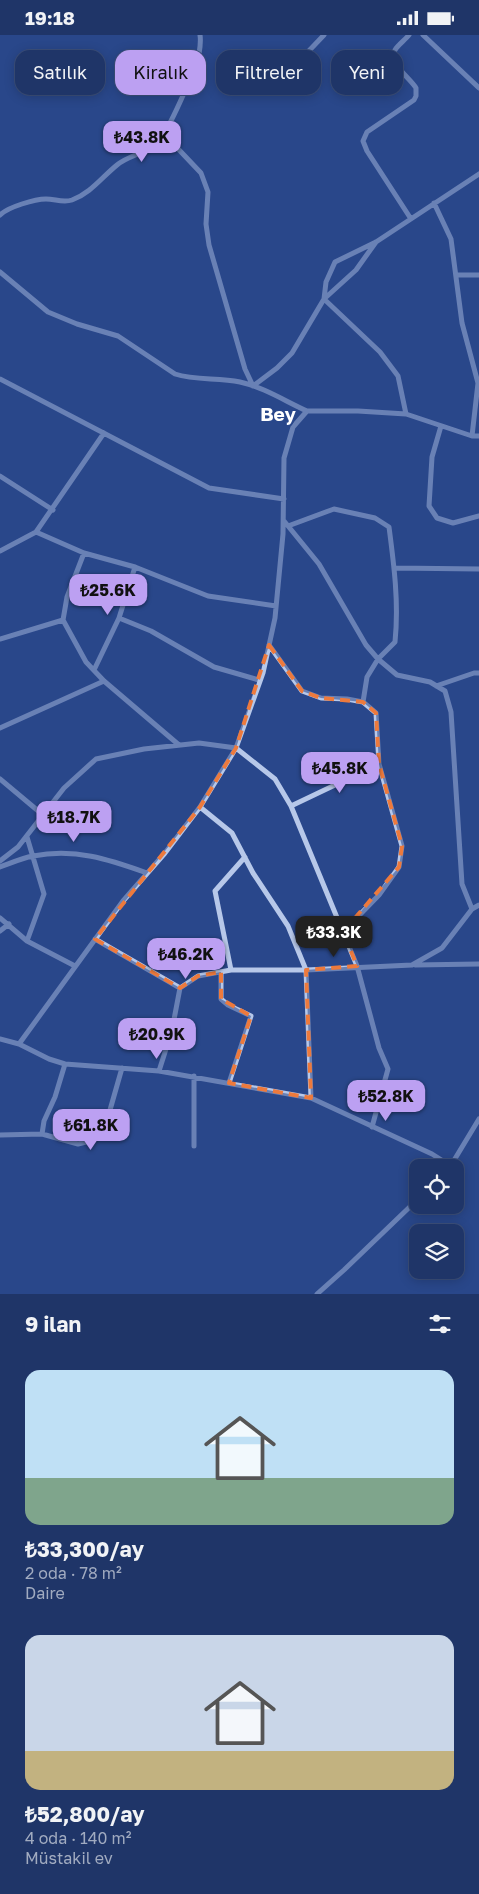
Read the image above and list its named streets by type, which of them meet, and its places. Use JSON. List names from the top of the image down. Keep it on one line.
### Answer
{"districts":["Bey"],"page":{"status":"19:18","chip":["Satılık","Kiralık","Filtreler","Yeni"],"price":["₺43.8K","₺25.6K","₺45.8K","₺18.7K","₺33.3K","₺46.2K","₺20.9K","₺52.8K","₺61.8K"],"heading":"9 ilan","list":[{"name":"₺33,300/ay","note":"2 oda · 78 m² · Daire"},{"name":"₺52,800/ay","note":"4 oda · 140 m² · Müstakil ev"}]}}
